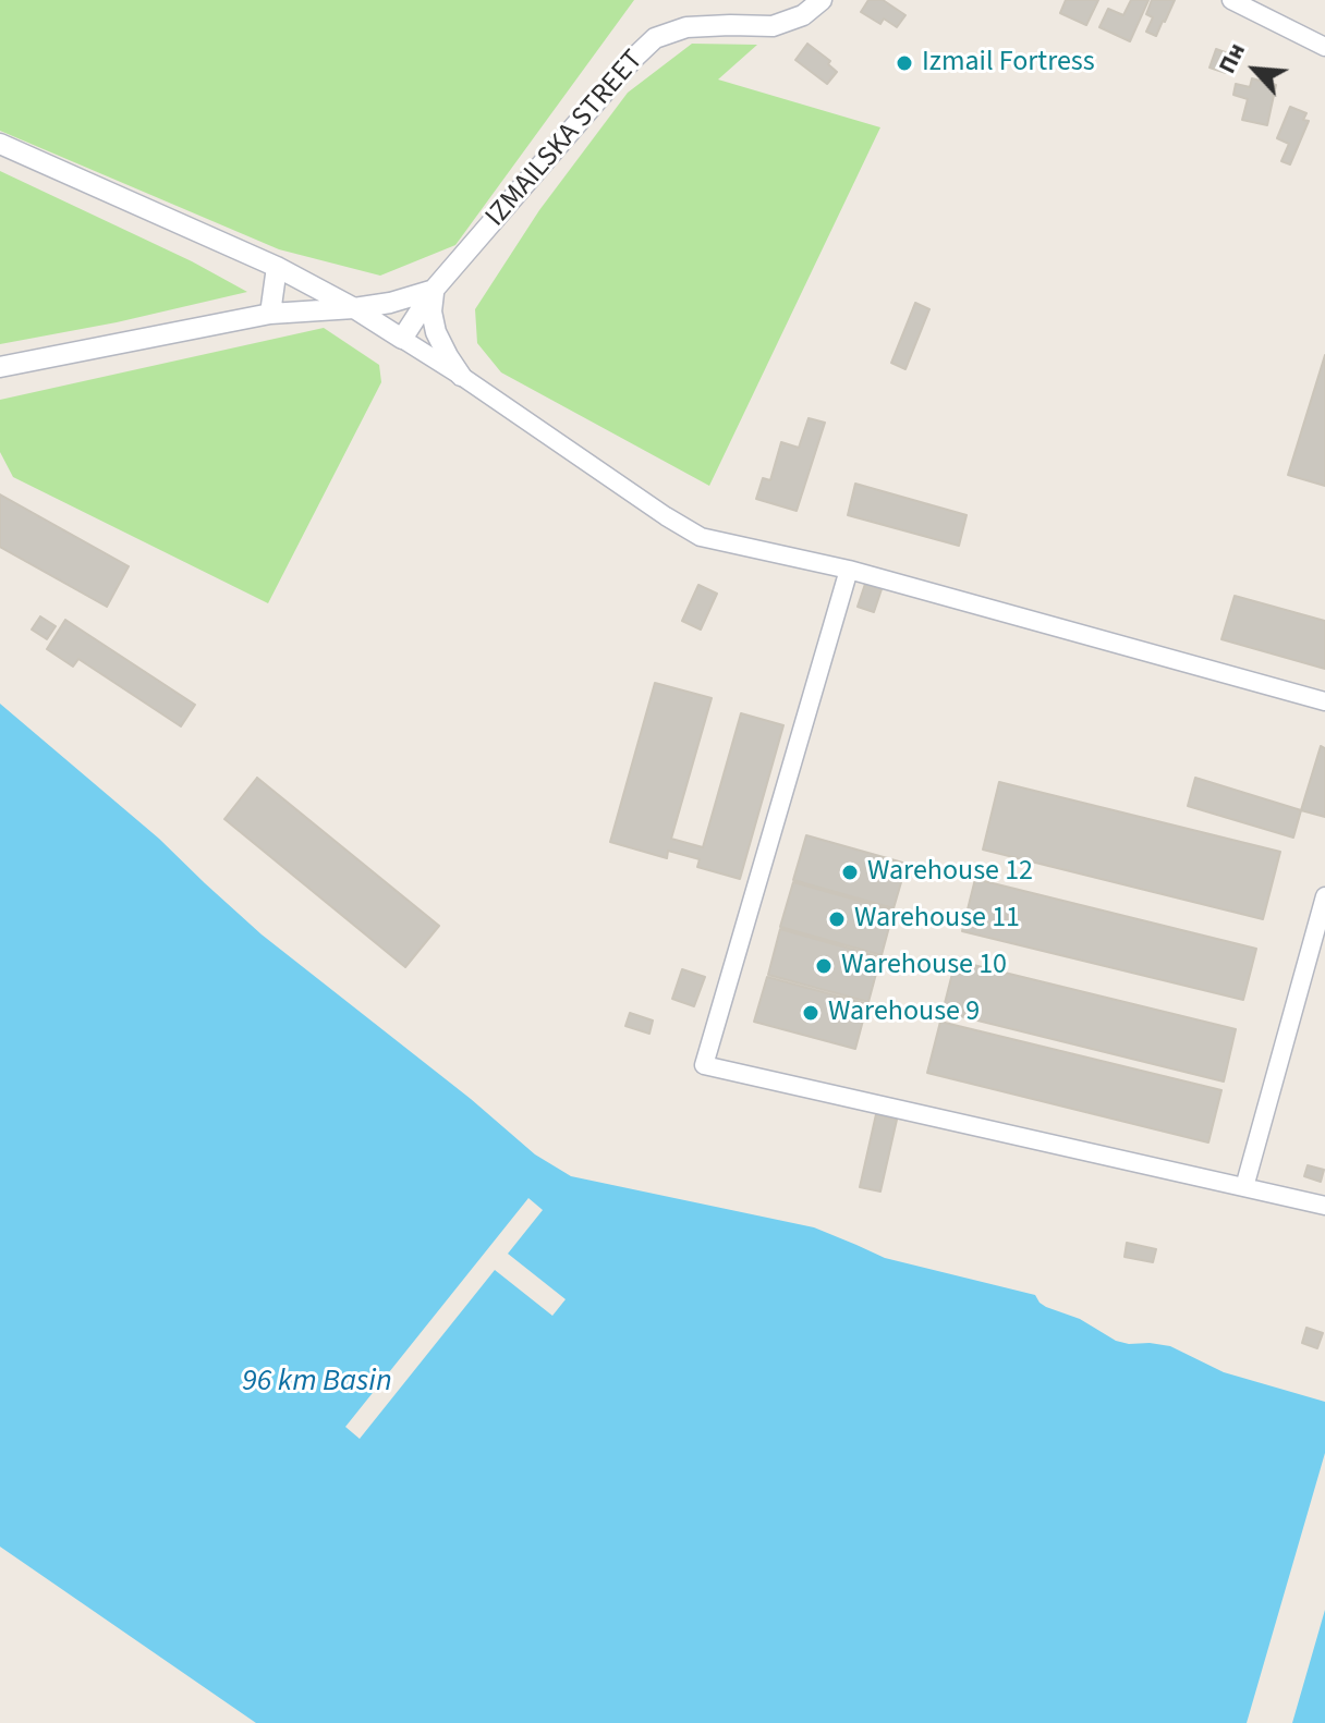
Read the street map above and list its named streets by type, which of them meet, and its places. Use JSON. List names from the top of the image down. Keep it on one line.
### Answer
{"streets":{"street":["IZMAILSKA STREET"]},"water":["96 km Basin"],"places":["Izmail Fortress","Warehouse 12","Warehouse 11","Warehouse 10","Warehouse 9"],"north":"top left"}
